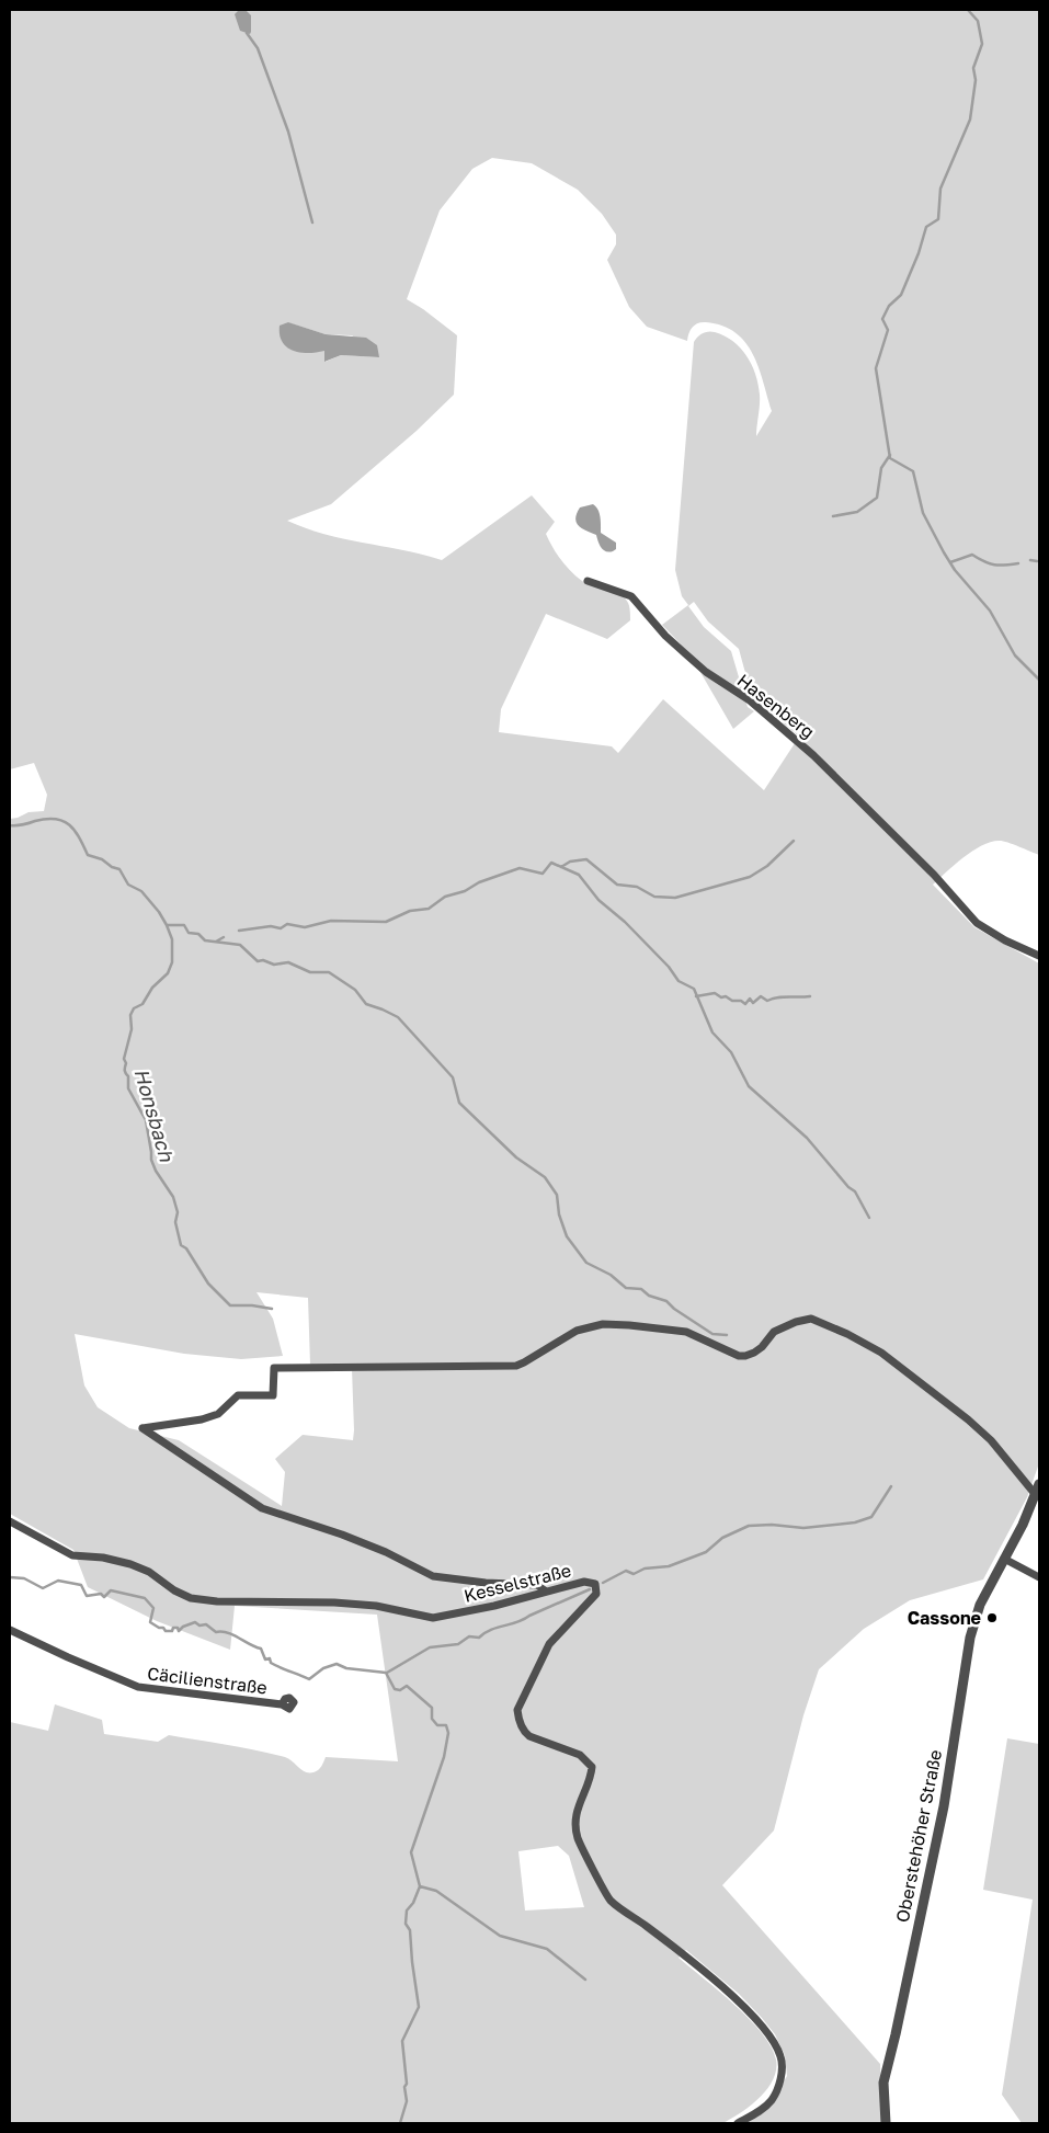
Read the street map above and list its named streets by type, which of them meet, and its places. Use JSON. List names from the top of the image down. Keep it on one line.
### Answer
{"streets":{"street":["Hasenberg","Kesselstraße","Cäcilienstraße","Oberstehöher Straße"]},"water":["Honsbach"],"places":["Cassone"]}
